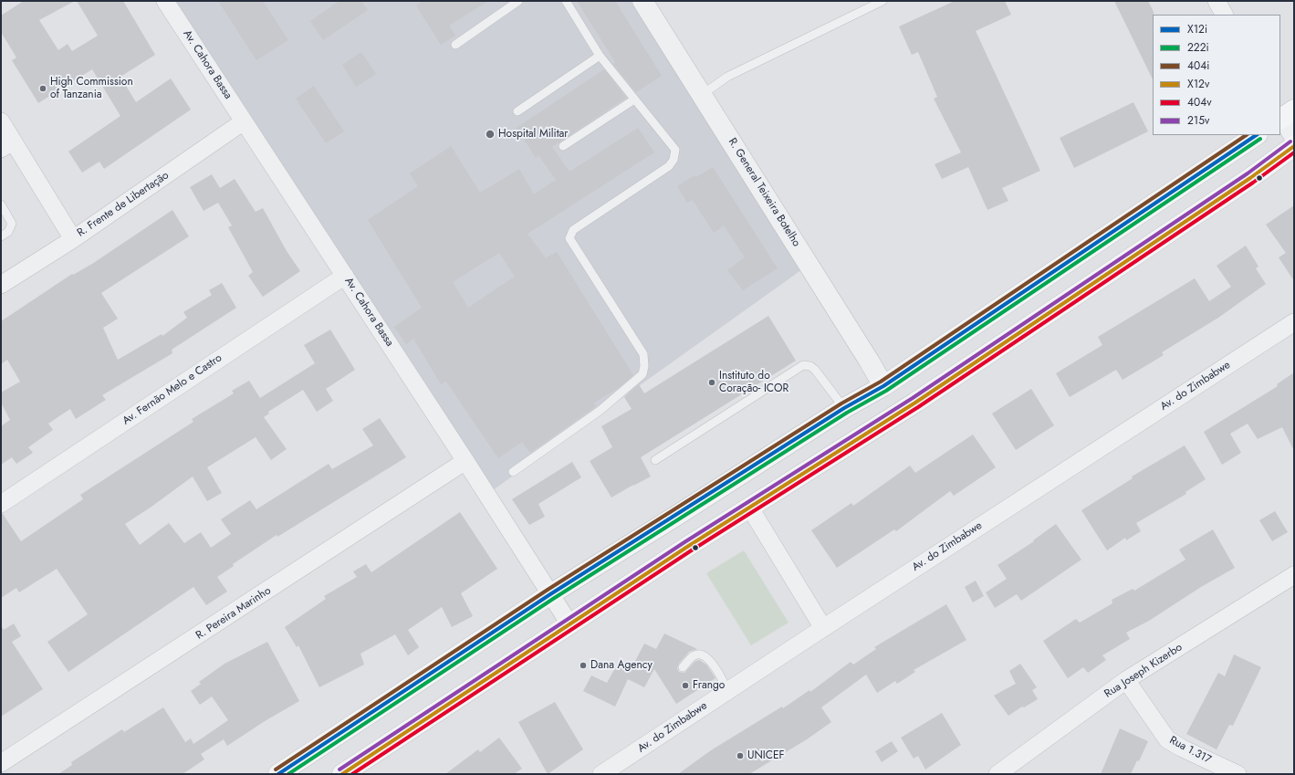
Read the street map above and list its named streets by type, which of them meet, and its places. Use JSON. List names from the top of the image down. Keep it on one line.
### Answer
{"streets":{"street":["Av. Cahora Bassa","R. General Teixeira Botelho","R. Frente de Libertação","Av. do Zimbabwe","Av. Fernão Melo e Castro","R. Pereira Marinho","Rua Joseph Kizerbo","Rua 1.317"]},"crossings":[["Av. Cahora Bassa","R. Frente de Libertação"],["Av. Cahora Bassa","Av. Fernão Melo e Castro"],["Av. Cahora Bassa","R. Pereira Marinho"],["Rua Joseph Kizerbo","Rua 1.317"]],"places":["High Commission of Tanzania","Hospital Militar","Instituto do Coração- ICOR","Dana Agency","Frango","UNICEF"],"lines":["transit line X12i","transit line 404i","transit line 222i","transit line 215v","transit line X12v","transit line 404v"],"legend":["X12i","222i","404i","X12v","404v","215v"]}
